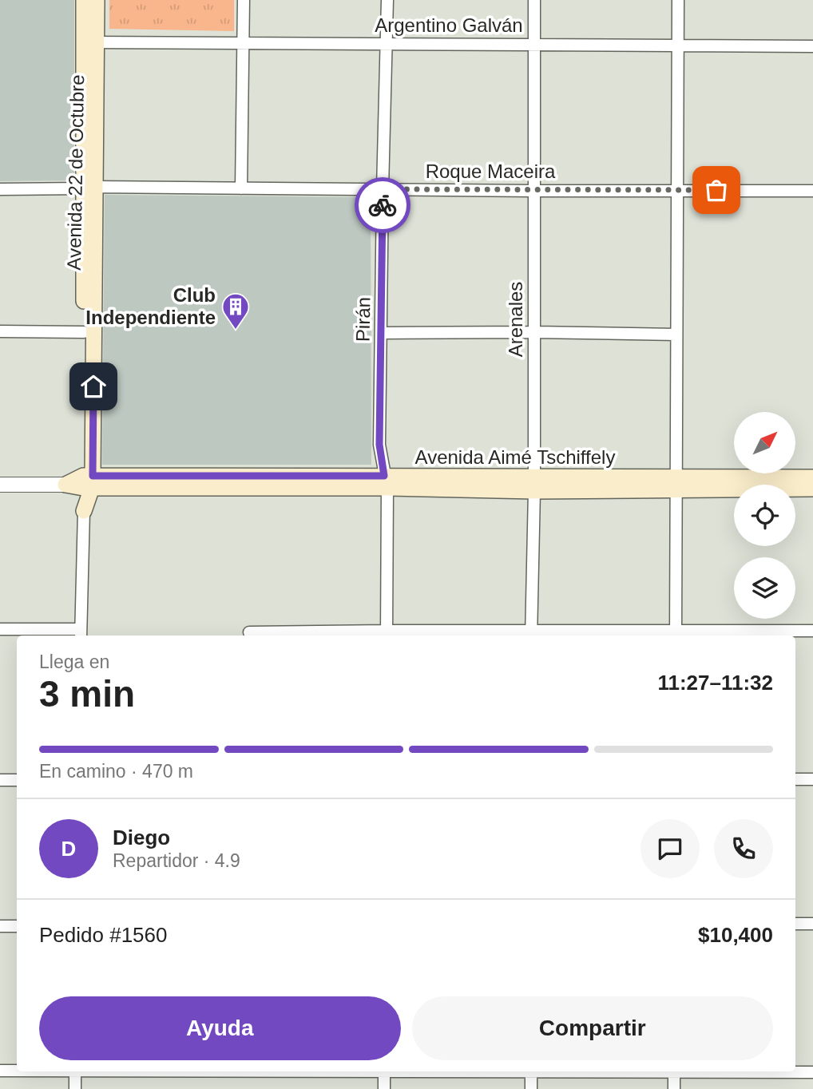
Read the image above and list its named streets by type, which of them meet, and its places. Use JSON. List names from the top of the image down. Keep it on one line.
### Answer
{"streets":{"main road":["Avenida 22 de Octubre","Avenida Aimé Tschiffely"],"street":["Argentino Galván","Roque Maceira","Pirán","Arenales"]},"crossings":[["Argentino Galván","Avenida 22 de Octubre"],["Argentino Galván","Pirán"],["Argentino Galván","Arenales"],["Roque Maceira","Avenida 22 de Octubre"],["Roque Maceira","Pirán"],["Roque Maceira","Arenales"],["Avenida 22 de Octubre","Avenida Aimé Tschiffely"],["Pirán","Avenida Aimé Tschiffely"],["Arenales","Avenida Aimé Tschiffely"]],"places":{"building":["Club Independiente"]},"north":"top right","page":{"heading":["3 min","Llega en","11:27–11:32"],"panel":["Diego","Repartidor · 4.9","Pedido #1560","$10,400"],"bar":"En camino · 470 m","round":"D","buttons":["Ayuda","Compartir"]}}
